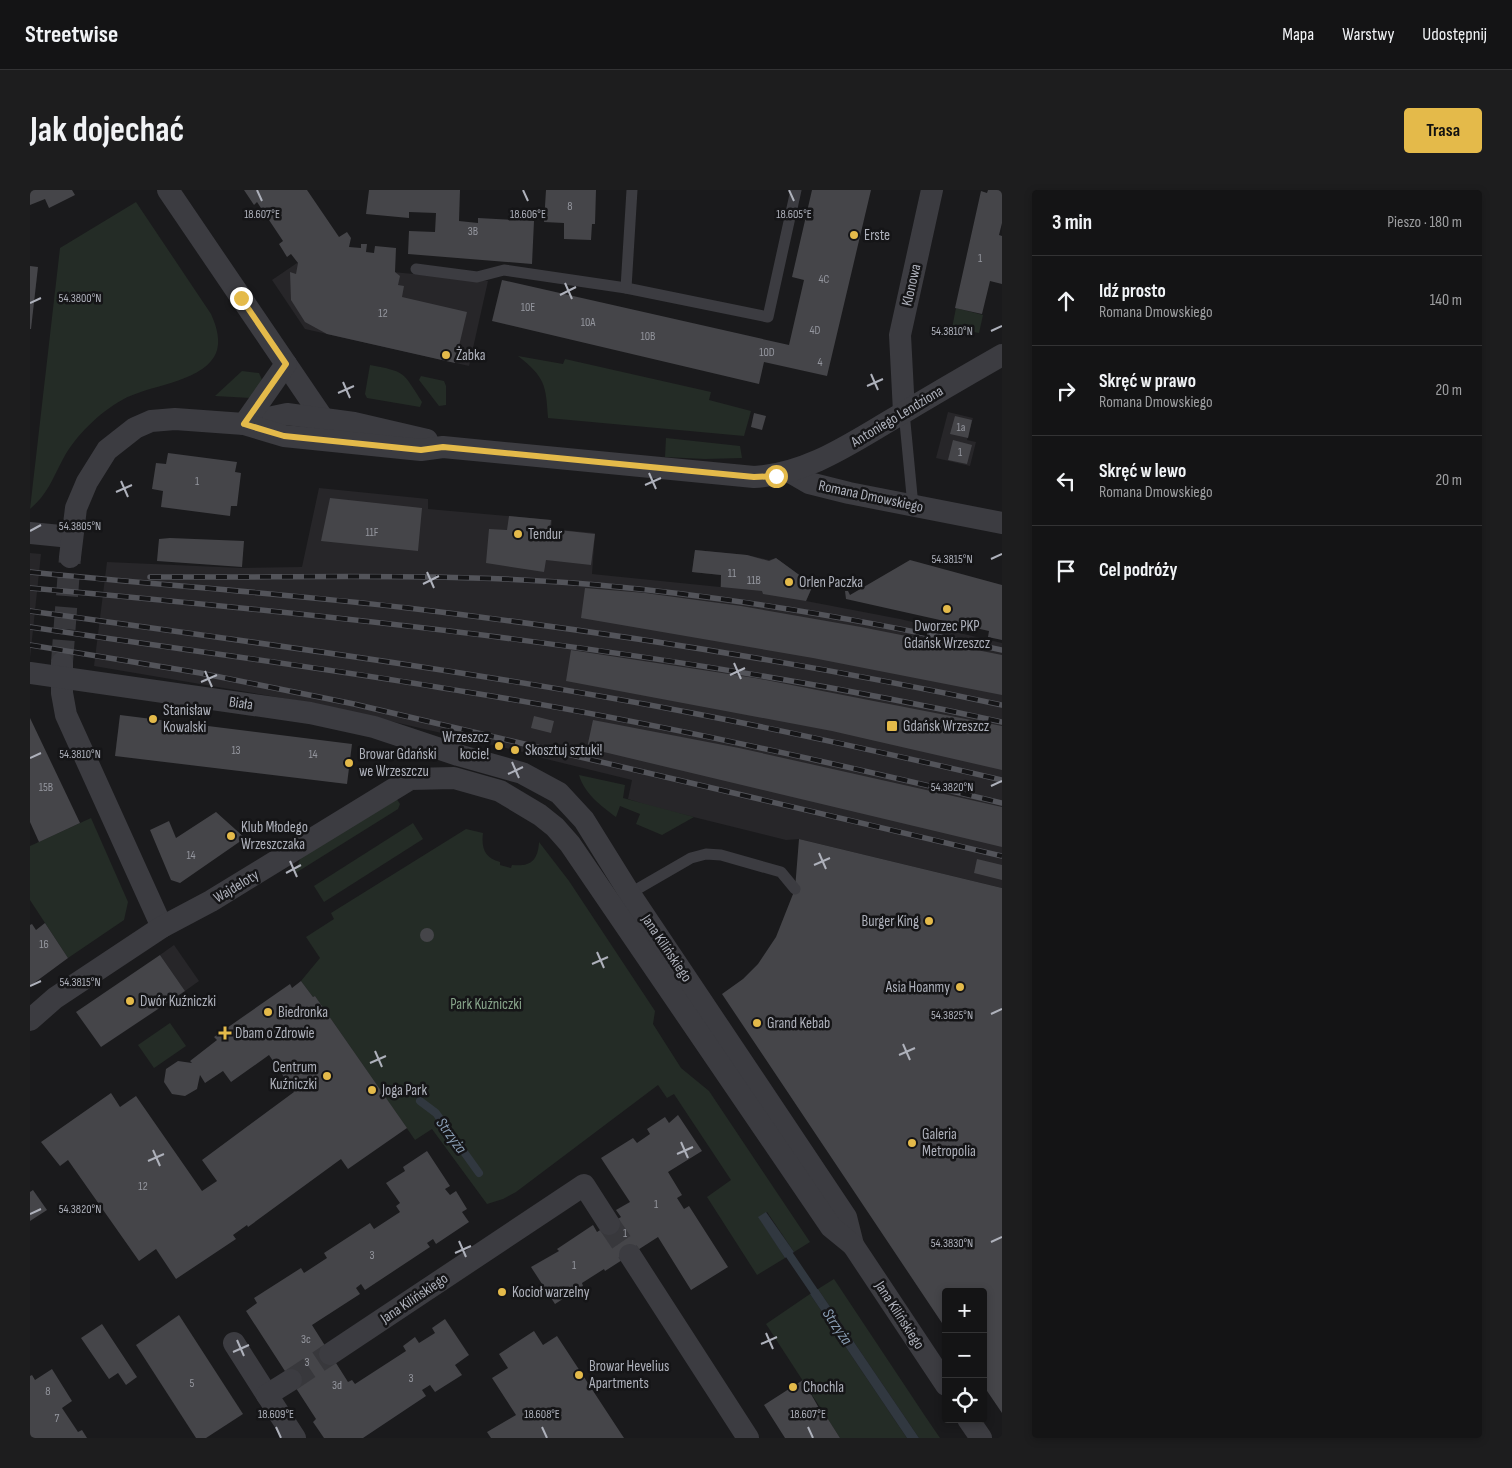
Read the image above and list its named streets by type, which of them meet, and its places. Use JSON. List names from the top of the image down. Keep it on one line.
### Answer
{"streets":{"street":["Klonowa","Antoniego Lendziona","Romana Dmowskiego","Biała","Wajdeloty","Jana Kilińskiego"]},"crossings":[["Klonowa","Antoniego Lendziona"],["Antoniego Lendziona","Romana Dmowskiego"],["Biała","Jana Kilińskiego"],["Wajdeloty","Jana Kilińskiego"]],"water":["Strzyża"],"parks":["Park Kuźniczki"],"places":{"other":["Erste","Żabka","Tendur","Orlen Paczka","Dworzec PKP Gdańsk Wrzeszcz","Stanisław Kowalski","Wrzeszcz kocie!","Skosztuj sztuki!","Browar Gdański we Wrzeszczu","Klub Młodego Wrzeszczaka","Burger King","Asia Hoanmy","Dwór Kuźniczki","Biedronka","Grand Kebab","Centrum Kuźniczki","Joga Park","Galeria Metropolia","Kocioł warzelny","Browar Hevelius Apartments","Chochla"],"transit":["Gdańsk Wrzeszcz"],"health":["Dbam o Zdrowie"]},"house_numbers":["8","3B","1","4C","10E","12","10A","4D","10B","10D","4","1a","1","1","11F","11","11B","13","14","15B","14","16","12","1","1","3","1","3c","3","3","5","3d","8","7"],"page":{"header":"Streetwise","nav":["Mapa","Warstwy","Udostępnij"],"buttons":"Trasa","title":"Jak dojechać","heading":["3 min","Pieszo · 180 m"],"list":[["Idź prosto","Romana Dmowskiego","140 m"],["Skręć w prawo","Romana Dmowskiego","20 m"],["Skręć w lewo","Romana Dmowskiego","20 m"],"Cel podróży"],"map_buttons":["+","−"]},"coordinates":["18.607°E","18.606°E","18.605°E","54.3800°N","54.3810°N","54.3805°N","54.3815°N","54.3820°N","54.3825°N","54.3830°N","18.609°E","18.608°E"]}
